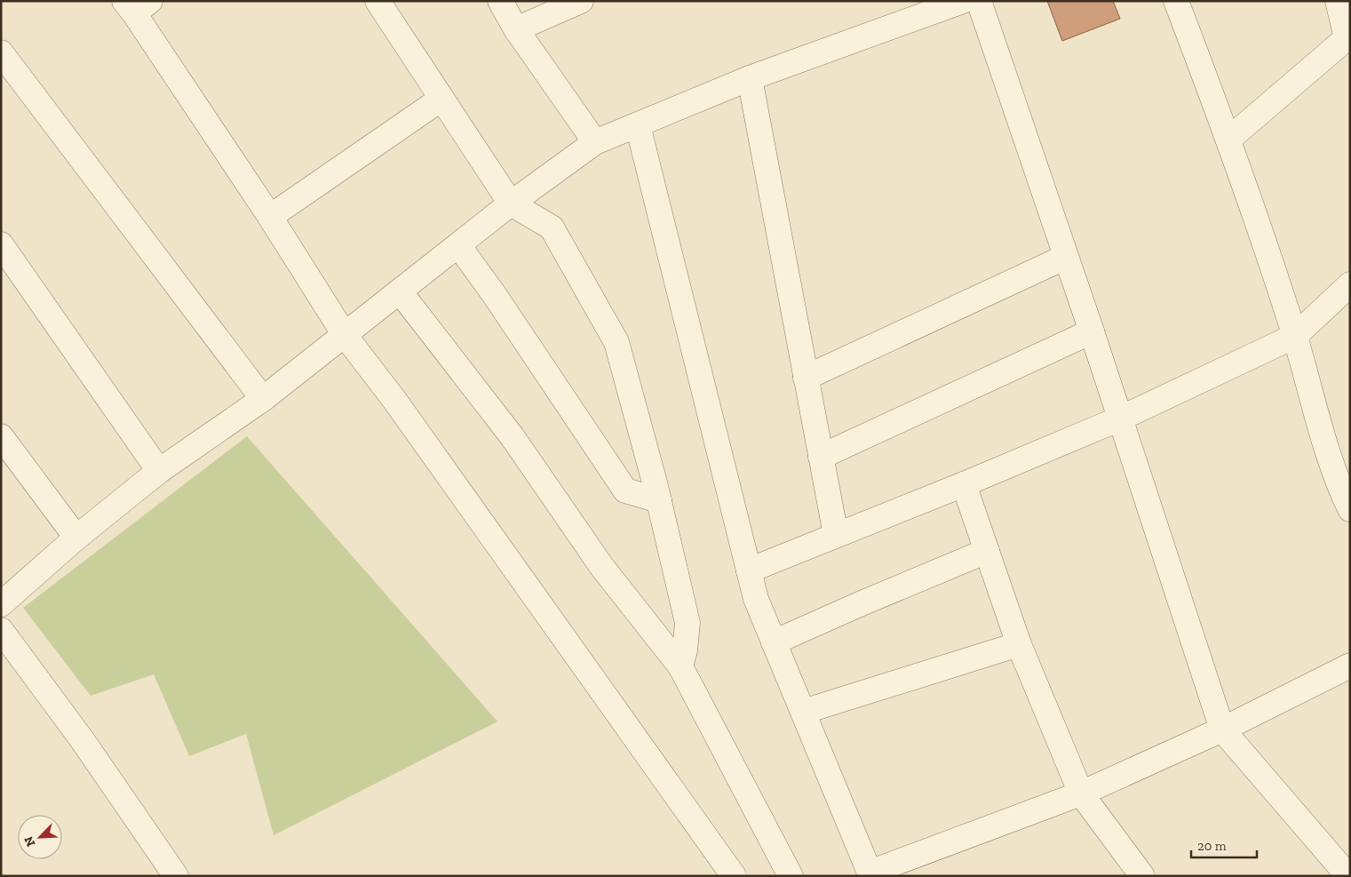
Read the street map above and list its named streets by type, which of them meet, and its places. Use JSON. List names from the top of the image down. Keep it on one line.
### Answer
{"scale_bar":"20 m","north":"bottom left"}
